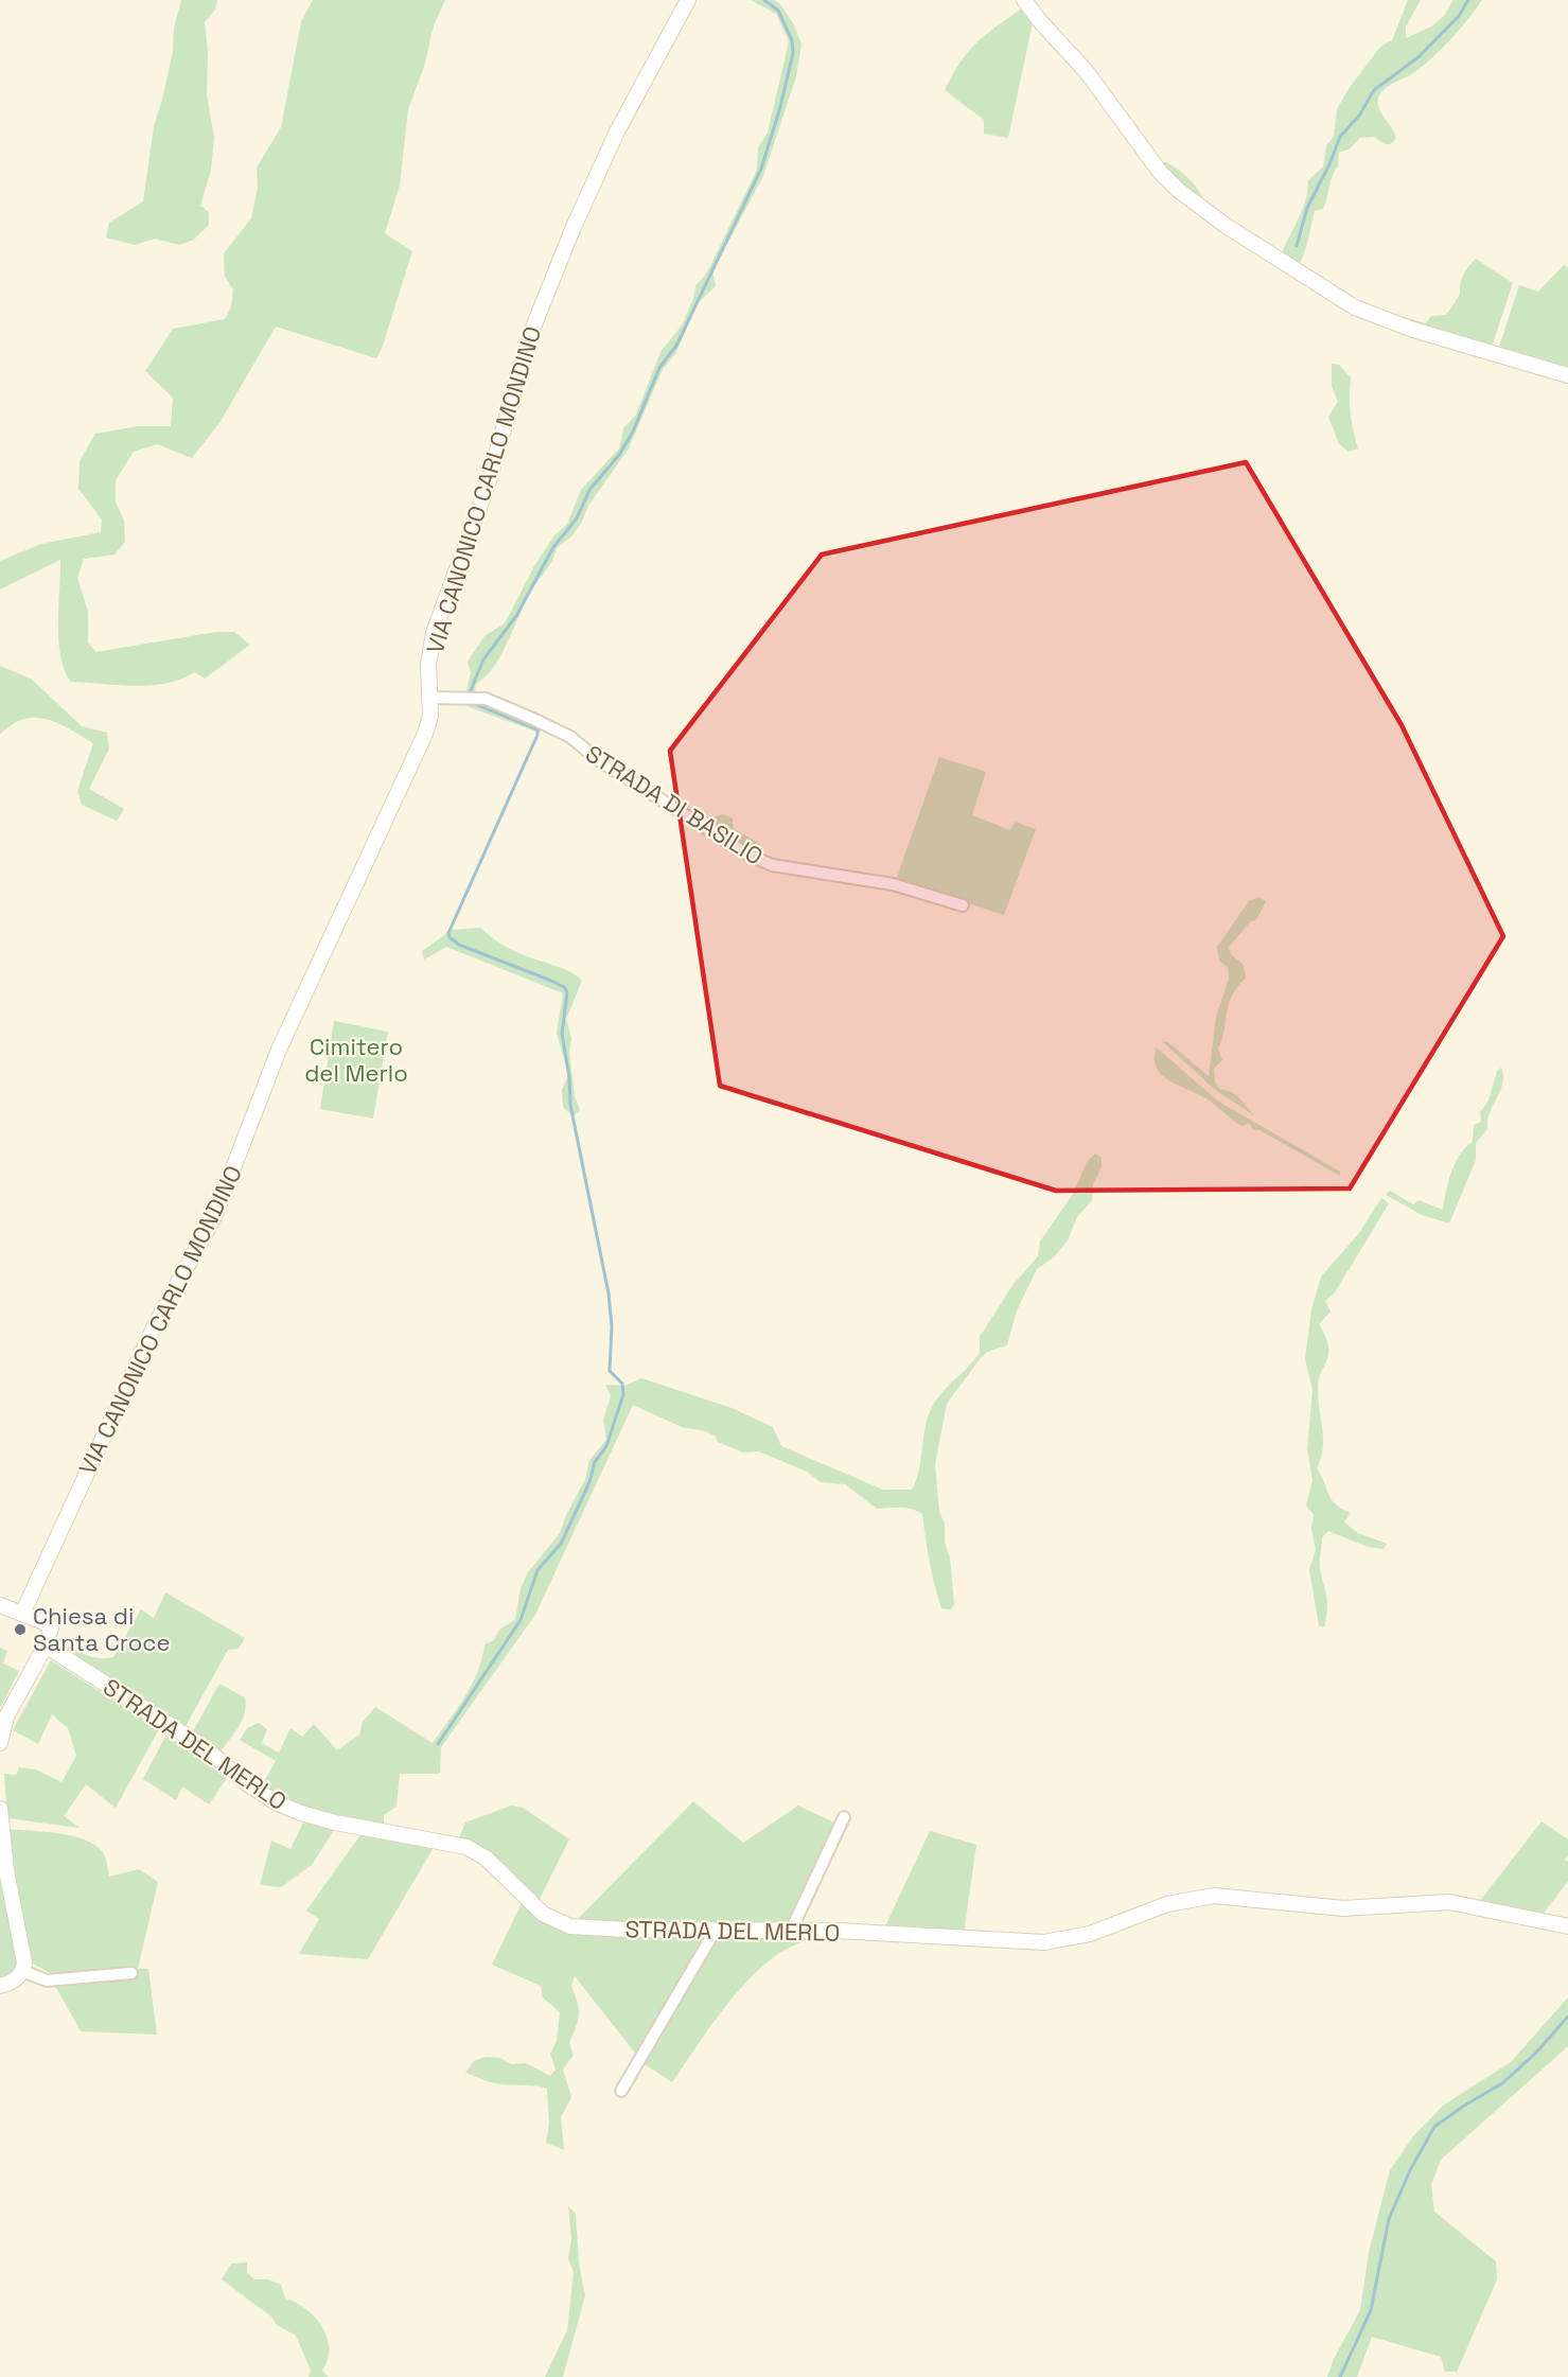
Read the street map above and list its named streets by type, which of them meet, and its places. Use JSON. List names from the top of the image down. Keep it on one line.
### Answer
{"streets":{"street":["VIA CANONICO CARLO MONDINO","STRADA DI BASILIO","STRADA DEL MERLO"]},"crossings":[["VIA CANONICO CARLO MONDINO","STRADA DI BASILIO"]],"parks":["Cimitero del Merlo"],"places":["Chiesa di Santa Croce"]}
